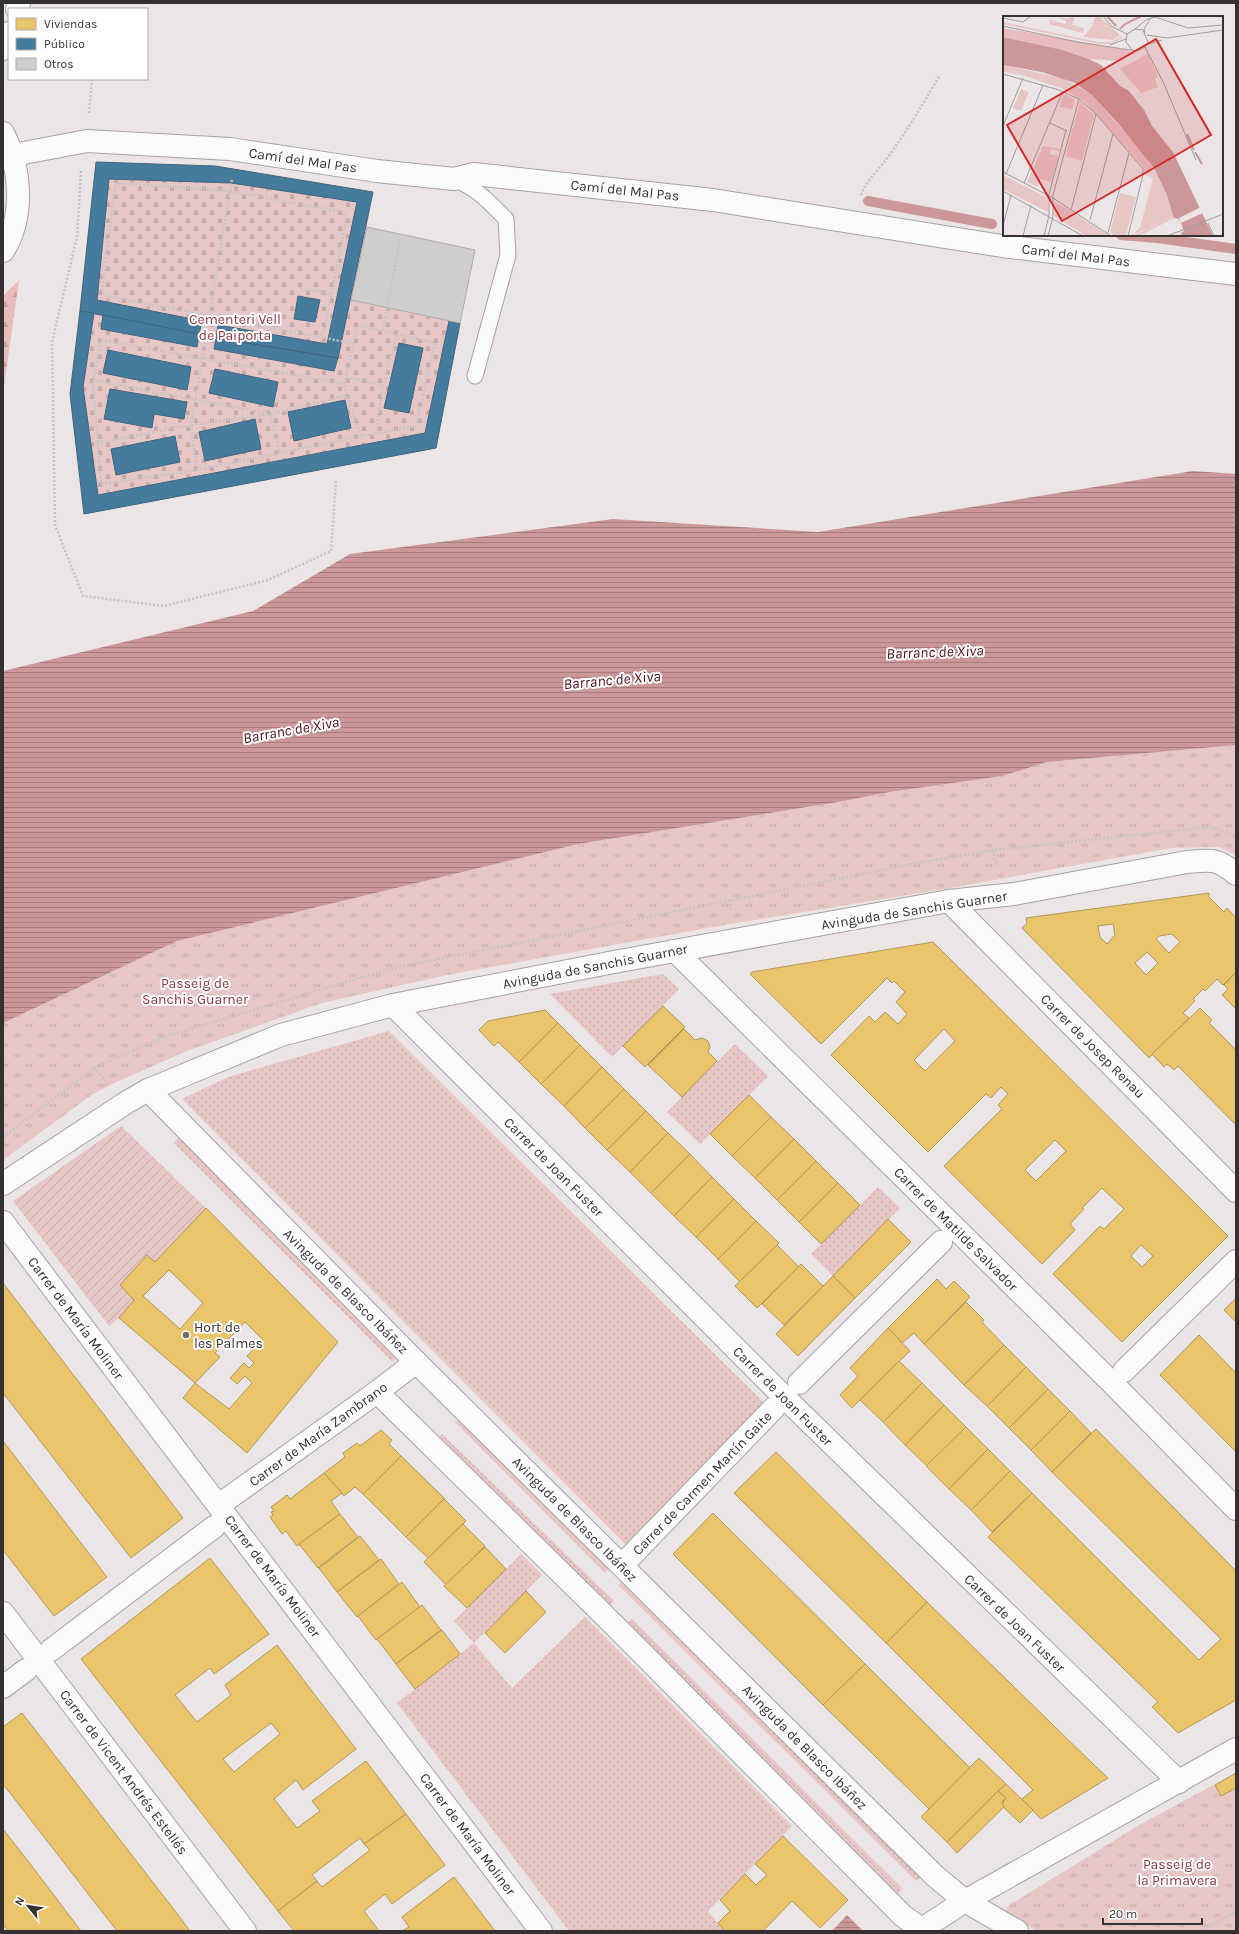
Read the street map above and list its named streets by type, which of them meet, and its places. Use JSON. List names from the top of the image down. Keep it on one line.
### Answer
{"streets":{"street":["Camí del Mal Pas","Avinguda de Sanchis Guarner","Carrer de Josep Renau","Carrer de Joan Fuster","Carrer de Matilde Salvador","Avinguda de Blasco Ibáñez","Carrer de María Moliner","Carrer de María Zambrano","Carrer de Carmen Martín Gaite","Carrer de Vicent Andrés Estellés"]},"crossings":[["Avinguda de Sanchis Guarner","Carrer de Josep Renau"],["Avinguda de Sanchis Guarner","Carrer de Joan Fuster"],["Avinguda de Sanchis Guarner","Carrer de Matilde Salvador"],["Avinguda de Sanchis Guarner","Avinguda de Blasco Ibáñez"],["Avinguda de Blasco Ibáñez","Carrer de María Zambrano"],["Carrer de María Moliner","Carrer de María Zambrano"]],"water":["Barranc de Xiva"],"parks":["Cementeri Vell de Paiporta","Passeig de Sanchis Guarner","Passeig de la Primavera"],"places":["Hort de les Palmes"],"legend":["Viviendas","Público","Otros"],"scale_bar":"20 m","north":"top left"}
